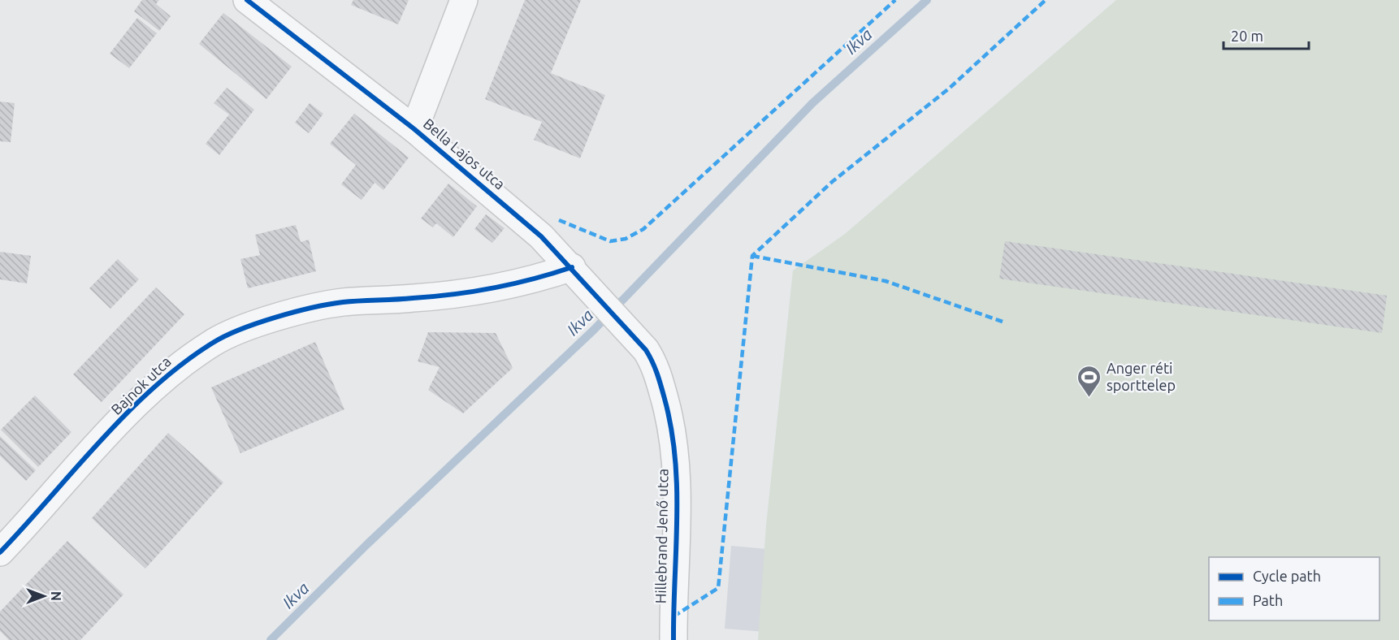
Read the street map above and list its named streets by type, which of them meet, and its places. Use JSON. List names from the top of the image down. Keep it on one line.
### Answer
{"streets":{"street":["Bella Lajos utca","Bajnok utca","Hillebrand Jenő utca"]},"crossings":[["Bella Lajos utca","Bajnok utca"],["Bella Lajos utca","Hillebrand Jenő utca"]],"water":["Ikva"],"places":{"sports":["Anger réti sporttelep"]},"legend":["Cycle path","Path"],"scale_bar":"20 m","north":"right"}
